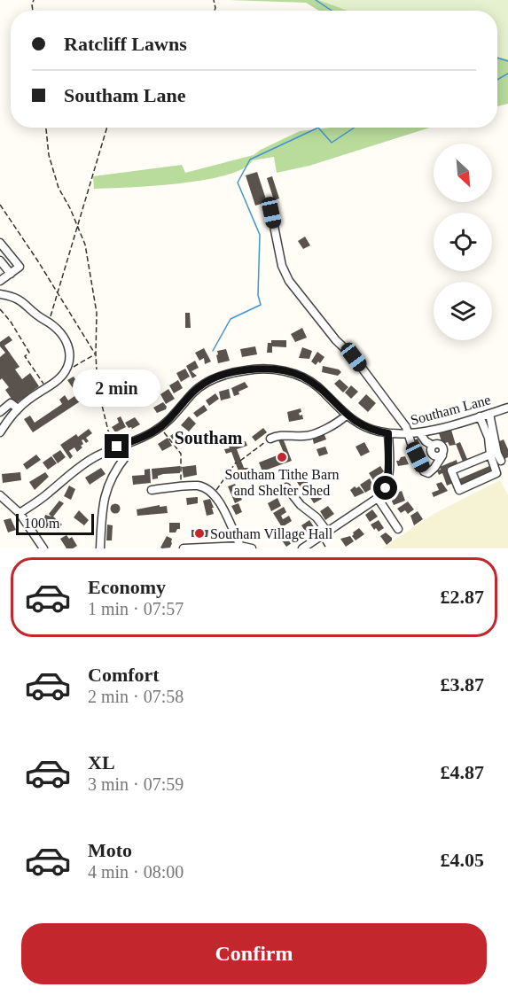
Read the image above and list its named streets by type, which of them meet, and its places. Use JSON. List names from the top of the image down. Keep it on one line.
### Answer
{"streets":{"street":["Southam Lane"]},"districts":["Southam"],"places":["Southam Tithe Barn and Shelter Shed","Southam Village Hall"],"scale_bar":"100 m","north":"bottom right","page":{"banner":["Ratcliff Lawns","Southam Lane"],"bubble":"2 min","scale":"100 m","list":[{"name":"Economy","note":"1 min · 07:57","value":"£2.87"},{"name":"Comfort","note":"2 min · 07:58","value":"£3.87"},{"name":"XL","note":"3 min · 07:59","value":"£4.87"},{"name":"Moto","note":"4 min · 08:00","value":"£4.05"}],"buttons":"Confirm"}}
